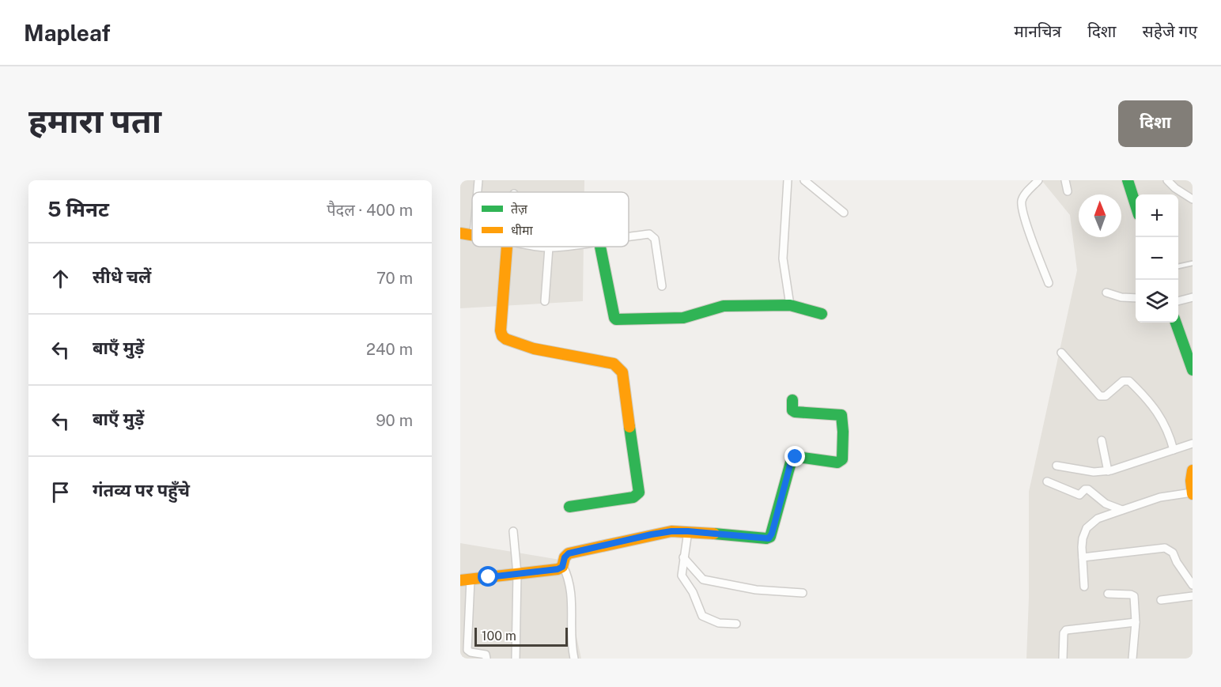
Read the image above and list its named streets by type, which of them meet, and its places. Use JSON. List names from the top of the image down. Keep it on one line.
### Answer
{"legend":["तेज़","धीमा"],"scale_bar":"100 m","north":"top","page":{"header":"Mapleaf","nav":["मानचित्र","दिशा","सहेजे गए"],"buttons":"दिशा","title":"हमारा पता","heading":["5 मिनट","पैदल · 400 m"],"map_buttons":["+","−"],"list":[["सीधे चलें","70 m"],["बाएँ मुड़ें","240 m"],["बाएँ मुड़ें","90 m"],"गंतव्य पर पहुँचे"],"scale":"100 m"}}
